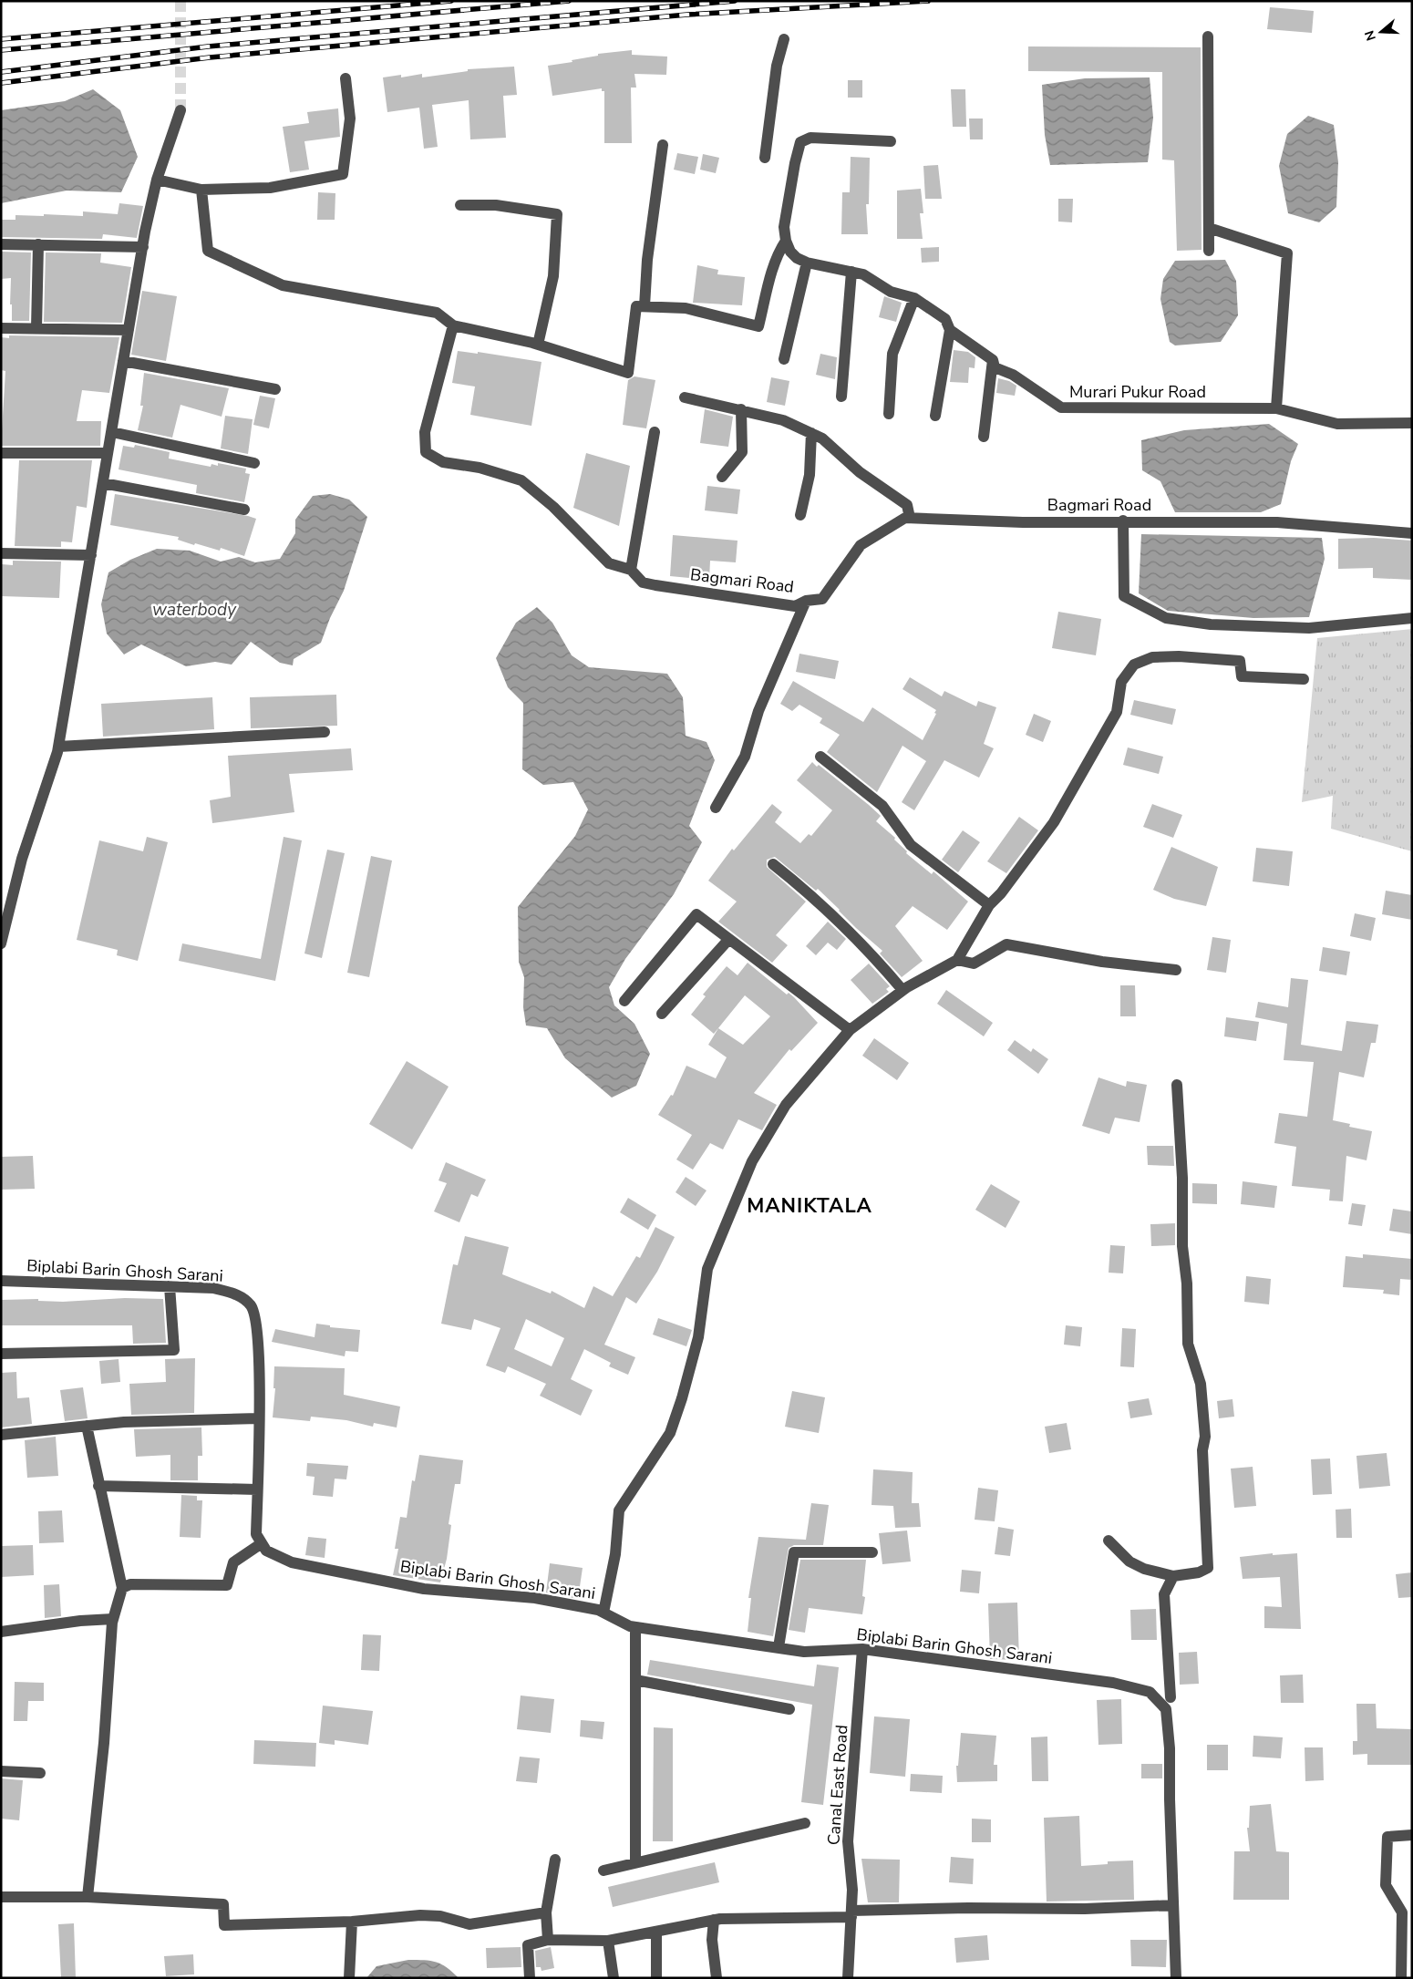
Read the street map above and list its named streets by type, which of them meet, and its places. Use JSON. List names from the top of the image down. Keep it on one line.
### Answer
{"streets":{"street":["Murari Pukur Road","Bagmari Road","Biplabi Barin Ghosh Sarani","Canal East Road"]},"crossings":[["Biplabi Barin Ghosh Sarani","Canal East Road"]],"districts":["MANIKTALA"],"water":["waterbody"],"north":"left"}
